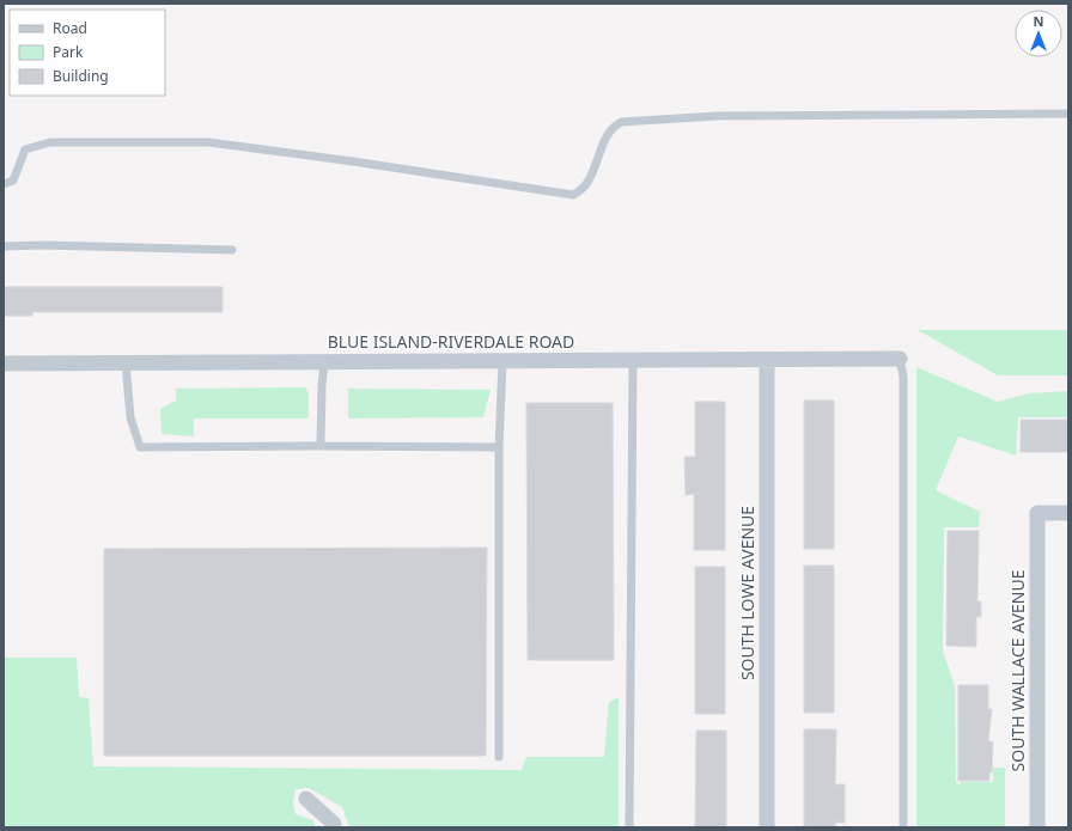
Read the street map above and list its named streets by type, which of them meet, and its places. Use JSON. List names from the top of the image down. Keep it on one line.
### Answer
{"streets":{"street":["BLUE ISLAND-RIVERDALE ROAD","SOUTH LOWE AVENUE","SOUTH WALLACE AVENUE"]},"crossings":[["BLUE ISLAND-RIVERDALE ROAD","SOUTH LOWE AVENUE"]],"legend":["Road","Park","Building"],"north":"top"}
